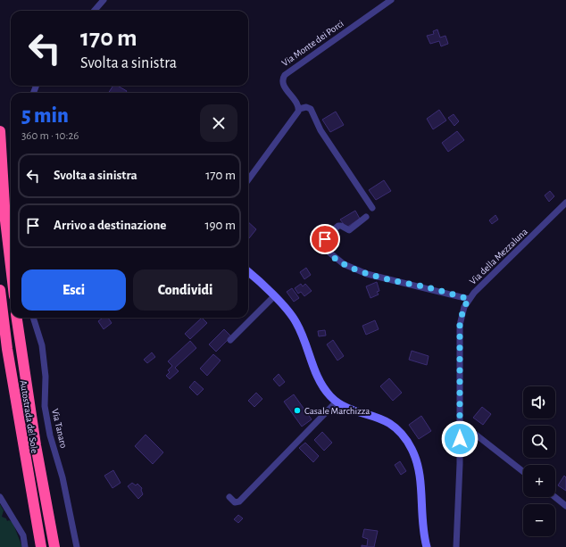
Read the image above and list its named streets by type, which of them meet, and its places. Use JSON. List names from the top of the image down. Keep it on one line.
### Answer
{"streets":{"highway":["Autostrada del Sole"],"street":["Via Monte dei Porci","Via della Mezzaluna","Via Tanaro"]},"places":["Casale Marchizza"],"page":{"turn":["170 m","Svolta a sinistra"],"heading":["5 min","360 m · 10:26"],"list":[{"name":"Svolta a sinistra","value":"170 m"},{"name":"Arrivo a destinazione","value":"190 m"}],"buttons":["Esci","Condividi"],"map_buttons":["+","−"]}}
